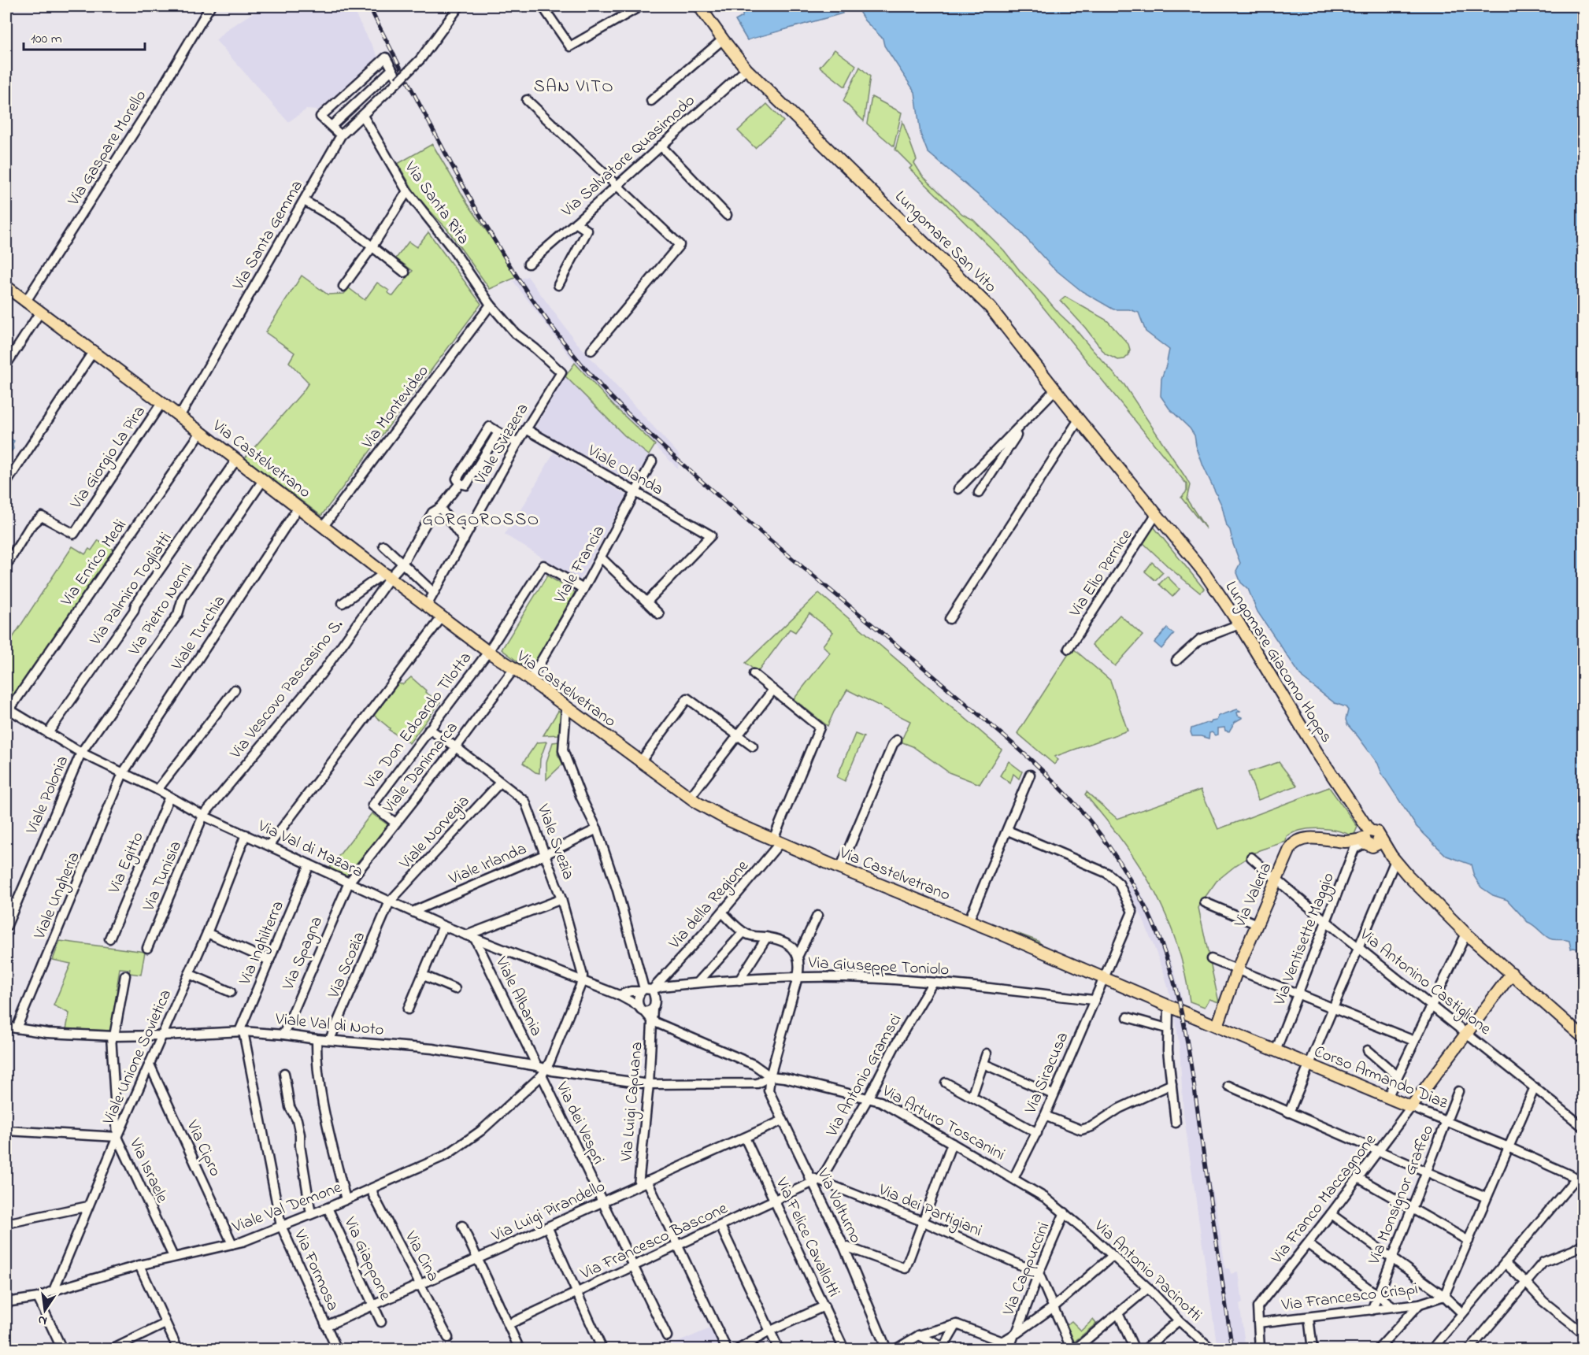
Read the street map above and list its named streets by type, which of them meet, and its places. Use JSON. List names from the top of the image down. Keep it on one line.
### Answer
{"streets":{"main road":["Lungomare San Vito","Via Castelvetrano","Lungomare Giacomo Hopps","Via Valeria","Corso Armando Diaz"],"street":["Via Gaspare Morello","Via Salvatore Quasimodo","Via Santa Rita","Via Santa Gemma","Via Montevideo","Viale Svizzera","Via Giorgio La Pira","Viale Olanda","Via Enrico Medi","Viale Francia","Via Elio Pernice","Via Palmiro Togliatti","Via Pietro Nenni","Viale Turchia","Via Vescovo Pascasino S.","Via Don Edoardo Tilotta","Viale Danimarca","Viale Polonia","Viale Norvegia","Viale Svezia","Via Val di Mazara","Via Egitto","Viale Irlanda","Via Tunisia","Viale Ungheria","Via della Regione","Via Ventisette Maggio","Via Inghilterra","Via Spagna","Via Scozia","Via Giuseppe Toniolo","Via Antonino Castiglione","Viale Albania","Viale Val di Noto","Viale Unione Sovietica","Via Siracusa","Via Antonio Gramsci","Via Luigi Capuana","Via Arturo Toscanini","Via dei Vespri","Via Cipro","Via Israele","Via Monsignor Graffeo","Via Franco Maccagnone","Via Volturno","Viale Val Demone","Via dei Partigiani","Via Luigi Pirandello","Via Felice Cavallotti","Via Francesco Bascone","Via Cina","Via Giappone","Via Cappuccini","Via Formosa","Via Antonio Pacinotti","Via Francesco Crispi"]},"crossings":[["Via Gaspare Morello","Via Castelvetrano"],["Via Salvatore Quasimodo","Lungomare San Vito"],["Via Santa Rita","Via Santa Gemma"],["Via Santa Rita","Via Montevideo"],["Via Santa Rita","Viale Svizzera"],["Via Santa Gemma","Via Castelvetrano"],["Lungomare San Vito","Via Elio Pernice"],["Lungomare San Vito","Lungomare Giacomo Hopps"],["Via Montevideo","Via Castelvetrano"],["Viale Svizzera","Via Castelvetrano"],["Viale Svizzera","Viale Olanda"],["Via Giorgio La Pira","Via Castelvetrano"],["Via Castelvetrano","Via Enrico Medi"],["Via Castelvetrano","Viale Francia"],["Via Castelvetrano","Via Palmiro Togliatti"],["Via Castelvetrano","Via Pietro Nenni"],["Via Castelvetrano","Viale Turchia"],["Via Castelvetrano","Via Vescovo Pascasino S."],["Via Castelvetrano","Via Don Edoardo Tilotta"],["Via Castelvetrano","Viale Danimarca"],["Via Castelvetrano","Via della Regione"],["Via Castelvetrano","Via Siracusa"],["Via Castelvetrano","Corso Armando Diaz"],["Viale Olanda","Viale Francia"],["Via Enrico Medi","Via Val di Mazara"],["Viale Francia","Via Don Edoardo Tilotta"],["Via Elio Pernice","Lungomare Giacomo Hopps"],["Via Palmiro Togliatti","Via Val di Mazara"],["Via Pietro Nenni","Viale Polonia"],["Via Pietro Nenni","Via Val di Mazara"],["Viale Turchia","Via Val di Mazara"],["Viale Turchia","Viale Ungheria"],["Lungomare Giacomo Hopps","Via Valeria"],["Lungomare Giacomo Hopps","Via Ventisette Maggio"],["Via Vescovo Pascasino S.","Via Val di Mazara"],["Via Vescovo Pascasino S.","Via Tunisia"],["Via Don Edoardo Tilotta","Viale Danimarca"],["Via Don Edoardo Tilotta","Viale Svezia"],["Viale Danimarca","Viale Svezia"],["Viale Danimarca","Via Val di Mazara"],["Viale Danimarca","Via Spagna"],["Viale Polonia","Via Val di Mazara"],["Viale Norvegia","Viale Svezia"],["Viale Norvegia","Via Val di Mazara"],["Viale Norvegia","Via Scozia"],["Viale Svezia","Via Val di Mazara"],["Viale Svezia","Viale Irlanda"],["Via Val di Mazara","Via Egitto"],["Via Val di Mazara","Viale Irlanda"],["Via Val di Mazara","Via Tunisia"],["Via Val di Mazara","Viale Ungheria"],["Via Val di Mazara","Via Inghilterra"],["Via Val di Mazara","Via Spagna"],["Via Val di Mazara","Via Scozia"],["Via Val di Mazara","Via Giuseppe Toniolo"],["Via Val di Mazara","Viale Albania"],["Via Val di Mazara","Viale Unione Sovietica"],["Via Val di Mazara","Via Luigi Capuana"],["Via Valeria","Via Ventisette Maggio"],["Via Valeria","Via Antonino Castiglione"],["Via Valeria","Corso Armando Diaz"],["Viale Ungheria","Viale Val di Noto"],["Via della Regione","Via Giuseppe Toniolo"],["Via Ventisette Maggio","Via Antonino Castiglione"],["Via Ventisette Maggio","Corso Armando Diaz"],["Via Inghilterra","Viale Val di Noto"],["Via Inghilterra","Via Formosa"],["Via Spagna","Viale Val di Noto"],["Via Scozia","Viale Val di Noto"],["Via Giuseppe Toniolo","Via Siracusa"],["Via Giuseppe Toniolo","Via Antonio Gramsci"],["Viale Albania","Viale Val di Noto"],["Viale Albania","Via dei Vespri"],["Viale Albania","Viale Val Demone"],["Viale Val di Noto","Viale Unione Sovietica"],["Viale Val di Noto","Via Luigi Capuana"],["Viale Val di Noto","Via Arturo Toscanini"],["Viale Val di Noto","Via dei Vespri"],["Viale Val di Noto","Via Israele"],["Viale Val di Noto","Via Volturno"],["Viale Val di Noto","Viale Val Demone"],["Viale Val di Noto","Via Formosa"],["Viale Unione Sovietica","Via Cipro"],["Viale Unione Sovietica","Via Israele"],["Viale Unione Sovietica","Viale Val Demone"],["Via Siracusa","Via Arturo Toscanini"],["Via Antonio Gramsci","Via Arturo Toscanini"],["Via Antonio Gramsci","Via Volturno"],["Via Antonio Gramsci","Via dei Partigiani"],["Via Antonio Gramsci","Via Francesco Bascone"],["Corso Armando Diaz","Via Monsignor Graffeo"],["Corso Armando Diaz","Via Franco Maccagnone"],["Via Luigi Capuana","Via Luigi Pirandello"],["Via Arturo Toscanini","Via Volturno"],["Via Arturo Toscanini","Via Cappuccini"],["Via Arturo Toscanini","Via Antonio Pacinotti"],["Via dei Vespri","Viale Val Demone"],["Via dei Vespri","Via Luigi Pirandello"],["Via dei Vespri","Via Francesco Bascone"],["Via Cipro","Viale Val Demone"],["Via Israele","Viale Val Demone"],["Via Monsignor Graffeo","Via Francesco Crispi"],["Via Franco Maccagnone","Via Francesco Crispi"],["Via Volturno","Via dei Partigiani"],["Via Volturno","Via Luigi Pirandello"],["Via Volturno","Via Francesco Bascone"],["Viale Val Demone","Via Cina"],["Viale Val Demone","Via Giappone"],["Viale Val Demone","Via Formosa"],["Via dei Partigiani","Via Francesco Bascone"],["Via dei Partigiani","Via Cappuccini"],["Via Luigi Pirandello","Via Felice Cavallotti"],["Via Luigi Pirandello","Via Cina"],["Via Luigi Pirandello","Via Giappone"],["Via Luigi Pirandello","Via Formosa"],["Via Felice Cavallotti","Via Francesco Bascone"],["Via Cappuccini","Via Antonio Pacinotti"]],"districts":["SAN VITO","GORGOROSSO"],"scale_bar":"100 m","north":"bottom"}
